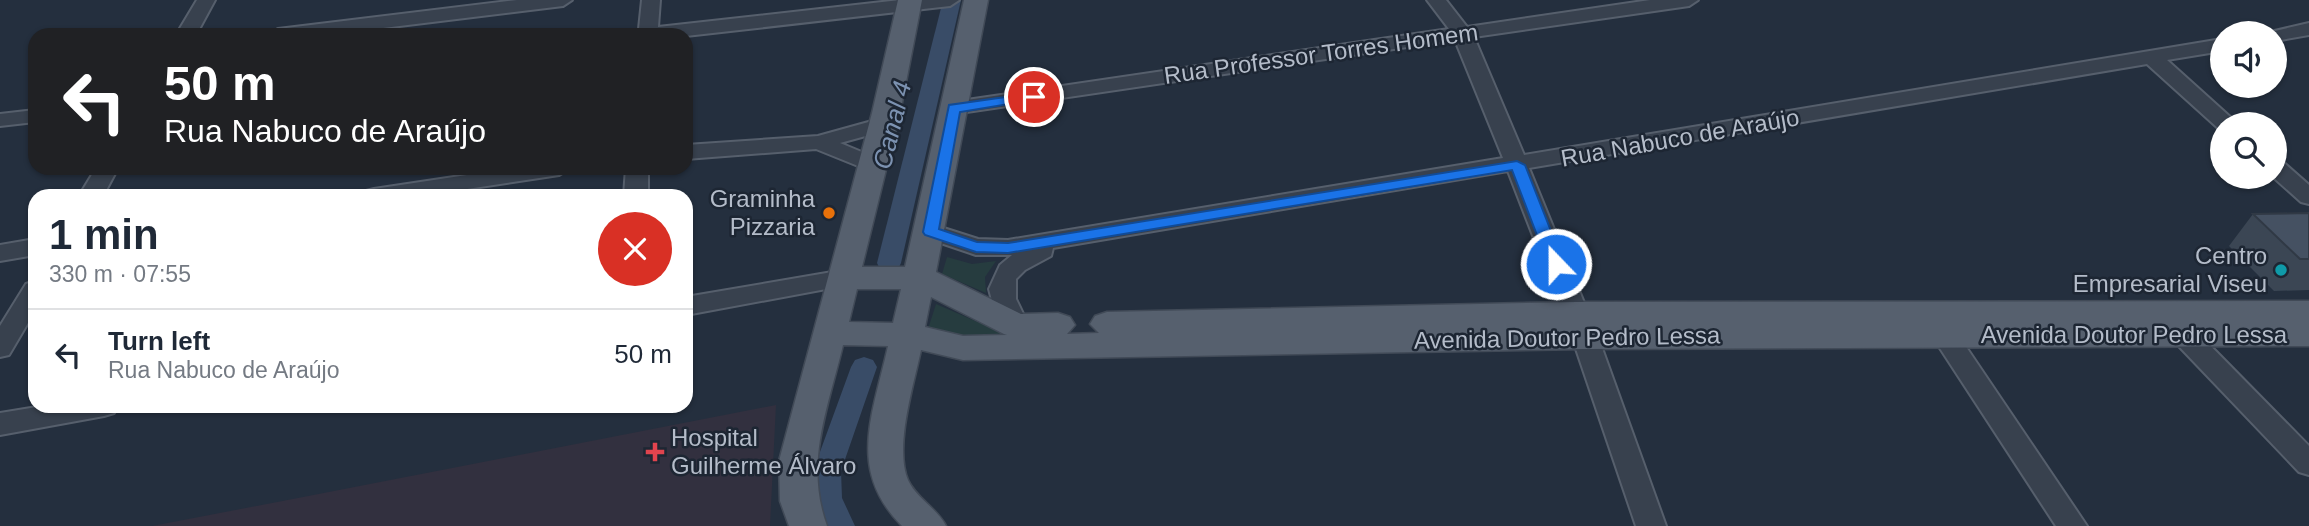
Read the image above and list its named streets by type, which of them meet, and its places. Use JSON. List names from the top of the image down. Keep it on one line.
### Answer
{"streets":{"main road":["Avenida Doutor Pedro Lessa"],"street":["Rua Professor Torres Homem","Rua Nabuco de Araújo"]},"water":["Canal 4"],"places":{"other":["Graminha Pizzaria","Centro Empresarial Viseu"],"health":["Hospital Guilherme Álvaro"]},"page":{"turn":["50 m","Rua Nabuco de Araújo"],"heading":["1 min","330 m · 07:55"],"list":[{"name":"Turn left","note":"Rua Nabuco de Araújo","value":"50 m"}]}}
